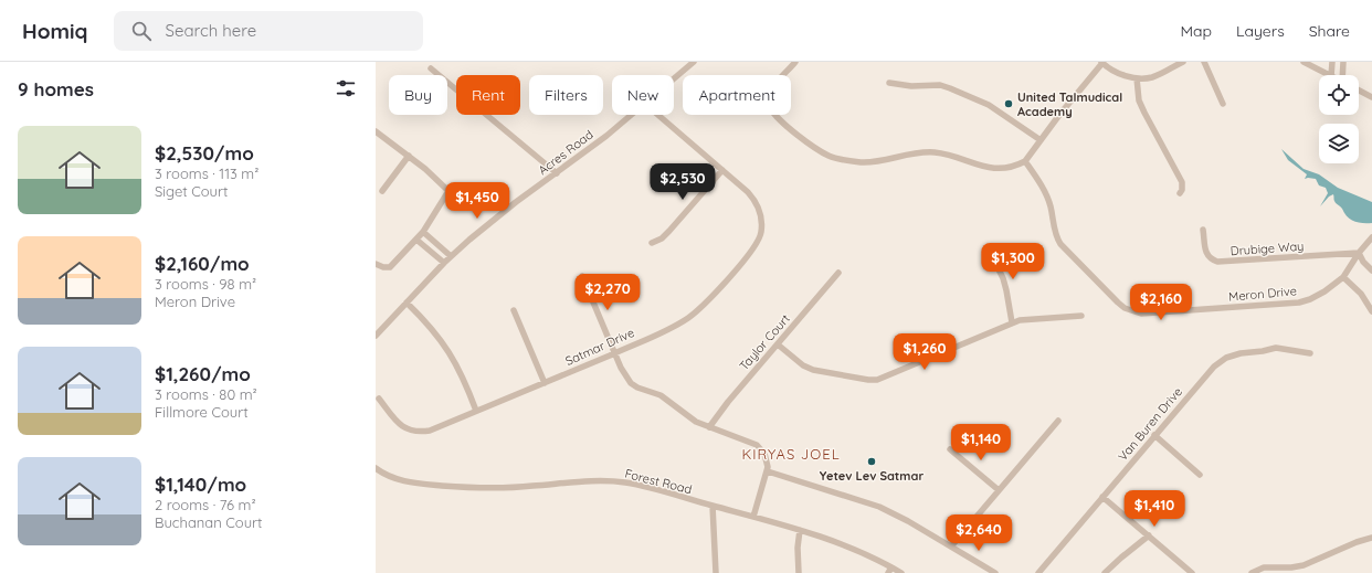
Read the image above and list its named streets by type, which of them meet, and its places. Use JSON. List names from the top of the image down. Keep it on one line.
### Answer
{"streets":{"street":["Acres Road","Drubige Way","Meron Drive","Taylor Court","Satmar Drive","Van Buren Drive","Forest Road"]},"crossings":[["Drubige Way","Meron Drive"]],"districts":["KIRYAS JOEL"],"places":["United Talmudical Academy","Yetev Lev Satmar"],"page":{"header":"Homiq","search":"Search here","nav":["Map","Layers","Share"],"heading":"9 homes","chip":["Buy","Rent","Filters","New","Apartment"],"list":[{"name":"$2,530/mo","note":"3 rooms · 113 m² · Siget Court"},{"name":"$2,160/mo","note":"3 rooms · 98 m² · Meron Drive"},{"name":"$1,260/mo","note":"3 rooms · 80 m² · Fillmore Court"},{"name":"$1,140/mo","note":"2 rooms · 76 m² · Buchanan Court"}],"price":["$2,530","$1,450","$1,300","$2,270","$2,160","$1,260","$1,140","$1,410","$2,640"]}}
